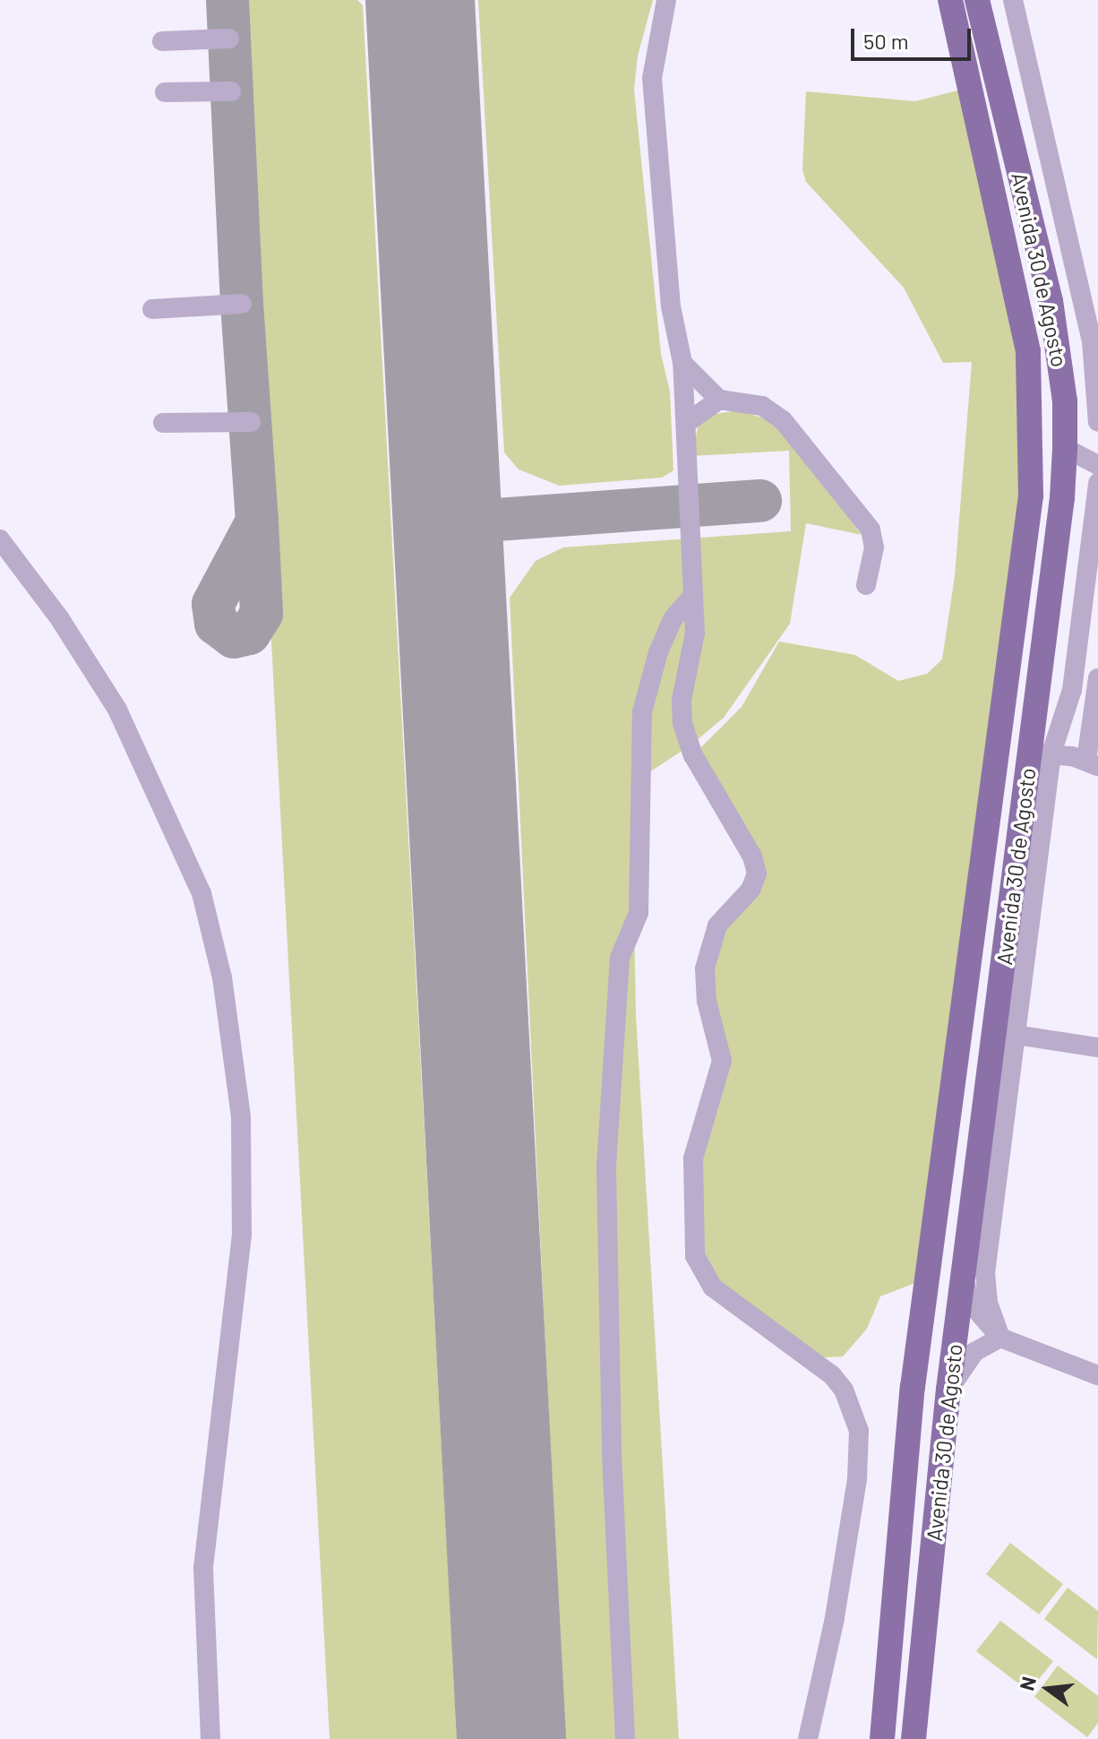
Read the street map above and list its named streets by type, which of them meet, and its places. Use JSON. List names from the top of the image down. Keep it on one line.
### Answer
{"streets":{"main road":["Avenida 30 de Agosto"]},"scale_bar":"50 m","north":"left"}
